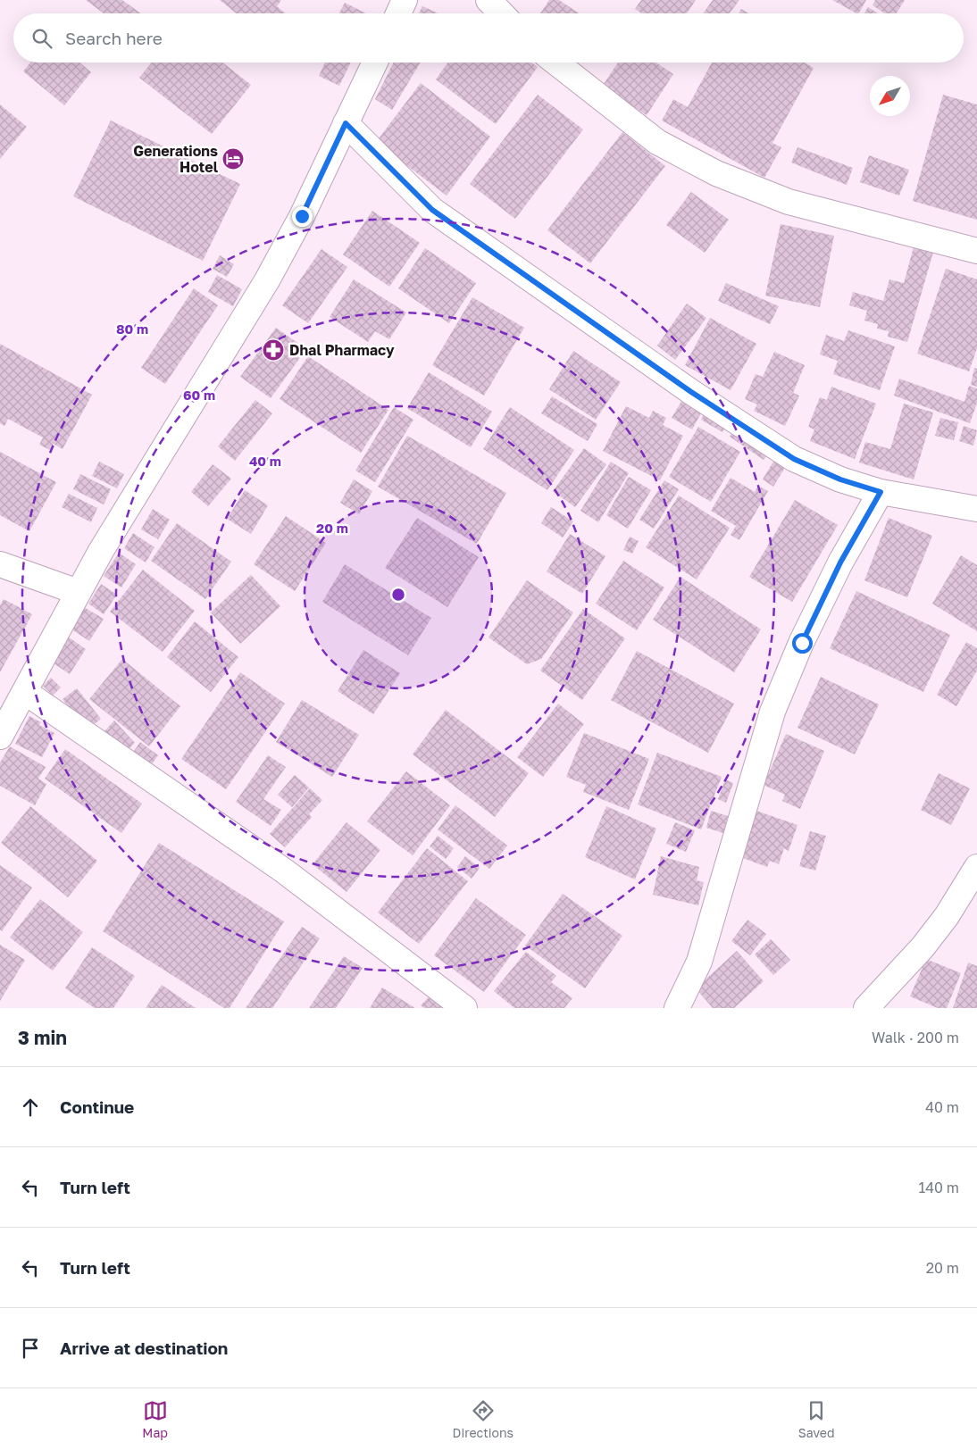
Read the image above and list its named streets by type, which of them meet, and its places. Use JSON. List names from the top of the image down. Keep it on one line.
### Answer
{"places":{"hotel":["Generations Hotel"],"pharmacy":["Dhal Pharmacy"]},"north":"bottom left","page":{"search":"Search here","heading":["3 min","Walk · 200 m"],"list":[["Continue","40 m"],["Turn left","140 m"],["Turn left","20 m"],"Arrive at destination"],"nav":["Map","Directions","Saved"]},"rings":["80 m","60 m","40 m","20 m"]}
